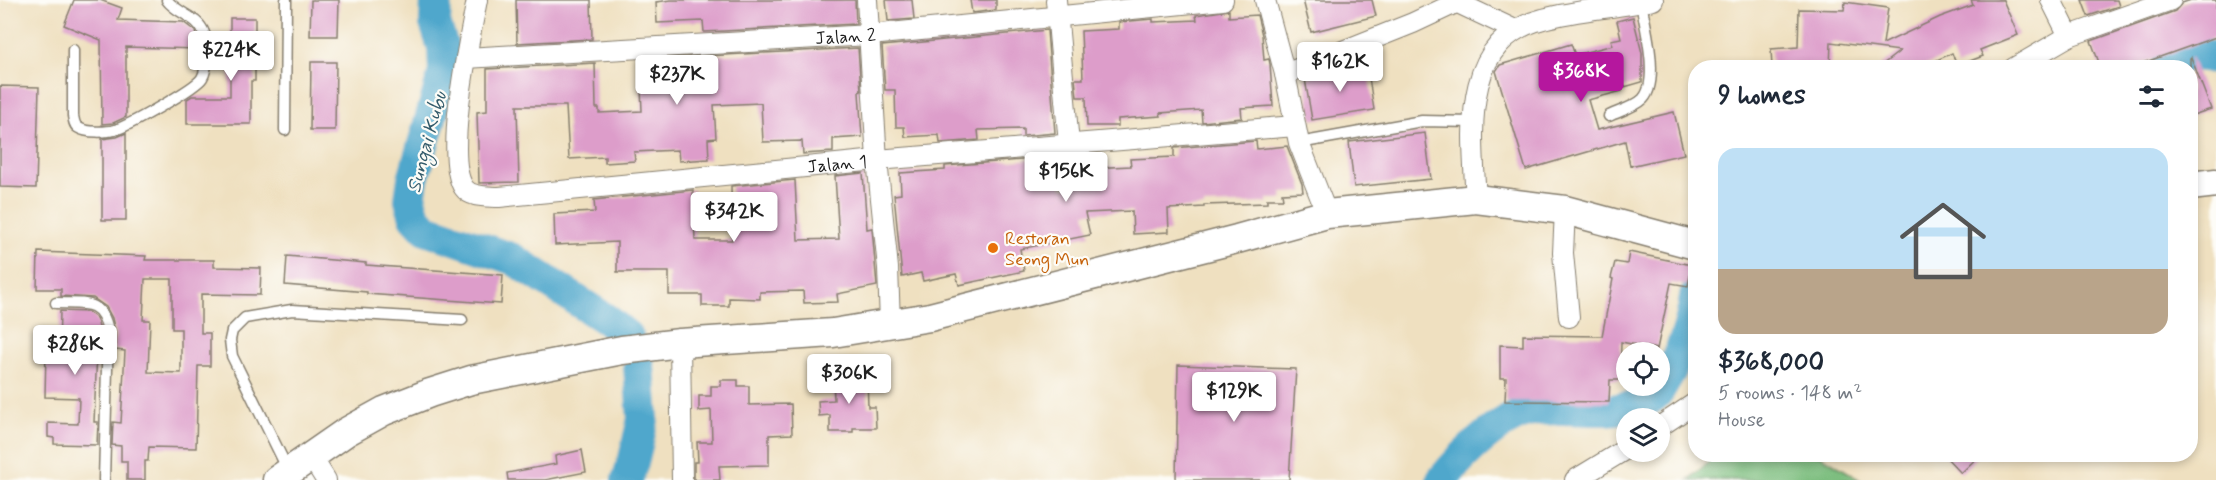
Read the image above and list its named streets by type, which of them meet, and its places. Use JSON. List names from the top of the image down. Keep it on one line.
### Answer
{"streets":{"street":["Jalan 2","Jalan 1"]},"crossings":[["Jalan 2","Jalan 1"]],"water":["Sungai Kubu"],"places":["Restoran Seong Mun"],"page":{"price":["$224K","$162K","$368K","$237K","$156K","$342K","$286K","$306K","$129K"],"heading":"9 homes","list":[{"name":"$368,000","note":"5 rooms · 148 m² · House"}]}}
